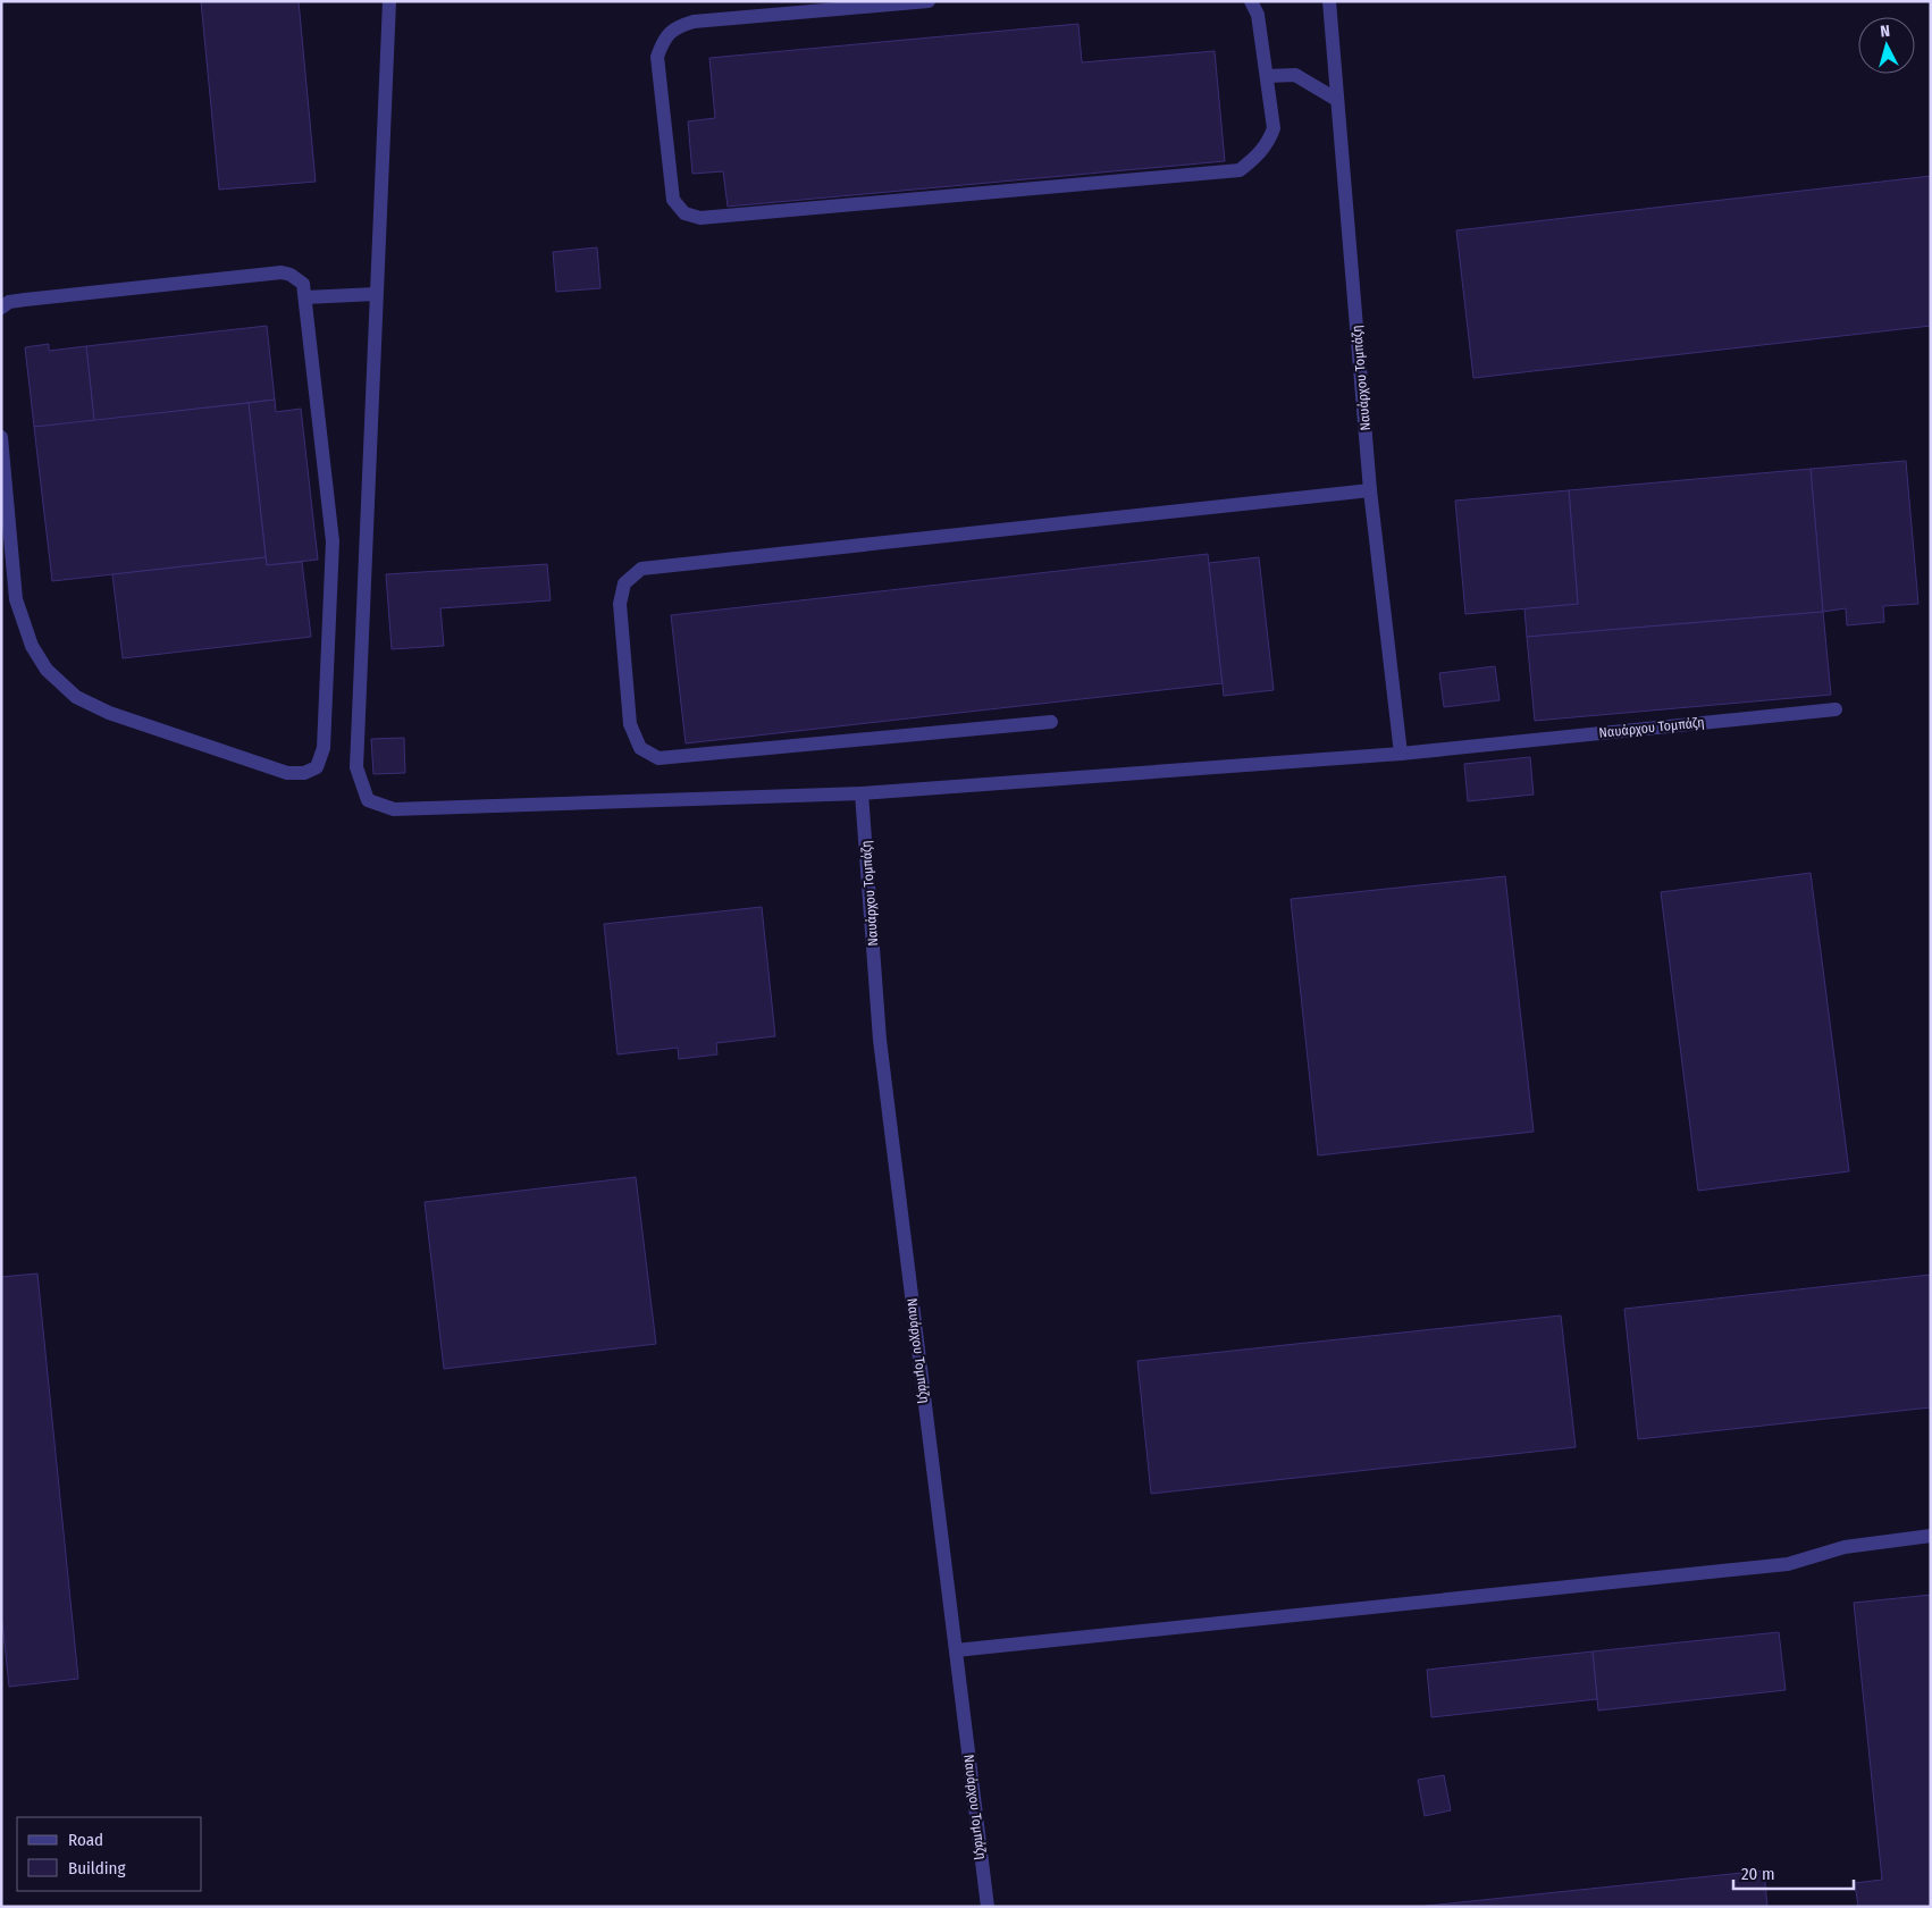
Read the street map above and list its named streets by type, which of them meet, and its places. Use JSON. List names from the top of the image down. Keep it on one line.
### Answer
{"streets":{"street":["Ναυάρχου Τομπάζη"]},"legend":["Road","Building"],"scale_bar":"20 m","north":"top"}
